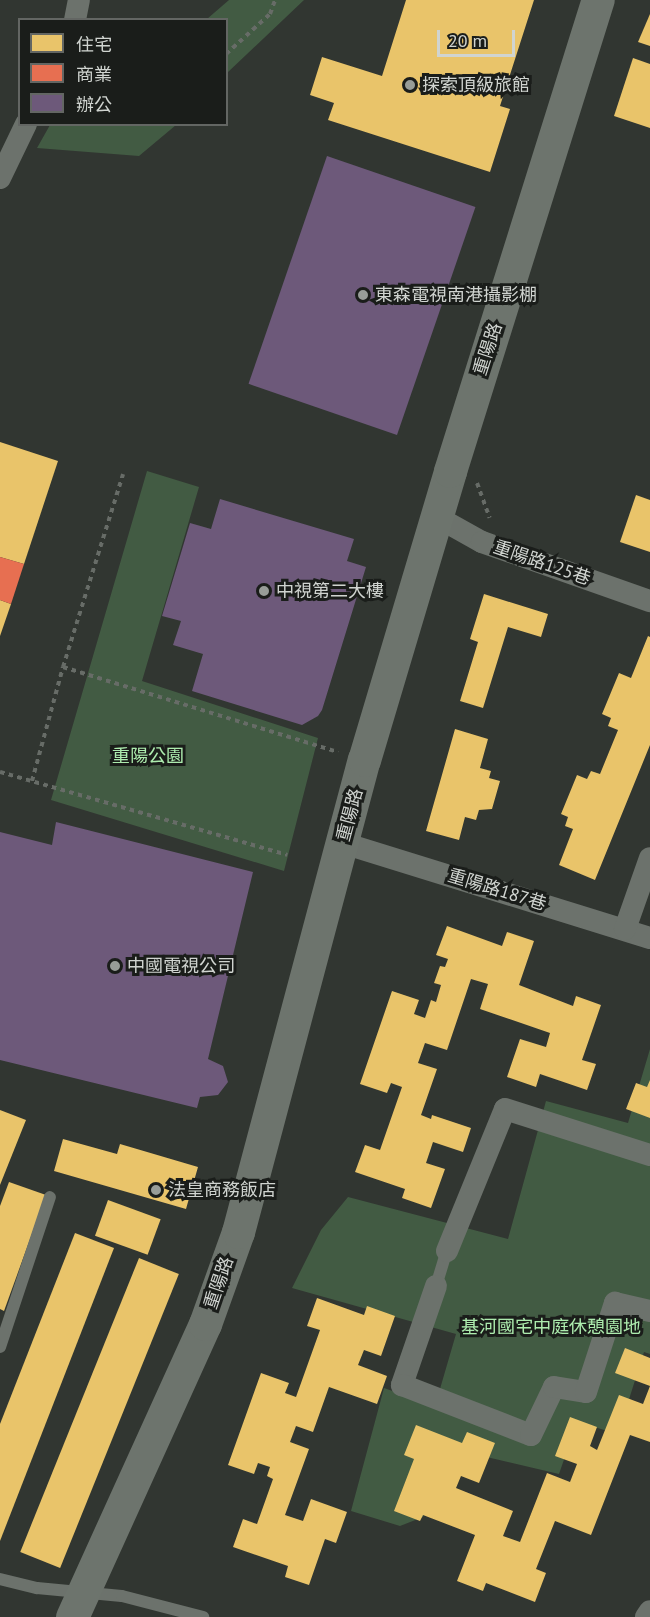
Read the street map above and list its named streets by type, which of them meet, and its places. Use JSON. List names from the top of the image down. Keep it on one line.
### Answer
{"streets":{"street":["重陽路","重陽路125巷","重陽路187巷"]},"crossings":[["重陽路","重陽路125巷"],["重陽路","重陽路187巷"]],"parks":["重陽公園","基河國宅中庭休憩園地"],"places":["探索頂級旅館","東森電視南港攝影棚","中視第二大樓","中國電視公司","法皇商務飯店"],"legend":["住宅","商業","辦公"],"scale_bar":"20 m"}
